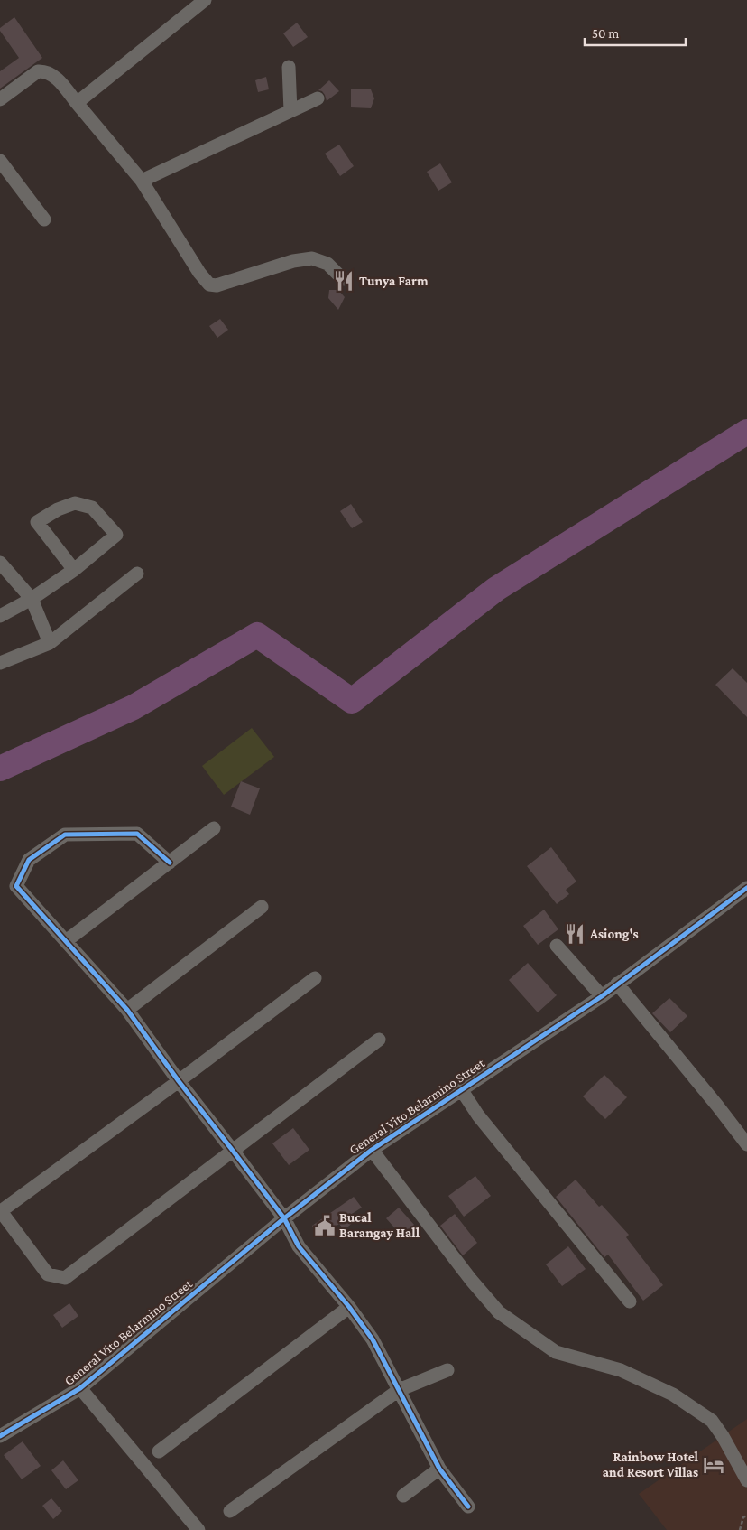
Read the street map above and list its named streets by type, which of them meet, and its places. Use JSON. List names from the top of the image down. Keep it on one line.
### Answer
{"streets":{"street":["General Vito Belarmino Street"]},"places":{"restaurant":["Tunya Farm","Asiong's"],"public building":["Bucal Barangay Hall"],"hotel":["Rainbow Hotel and Resort Villas"]},"scale_bar":"50 m"}
